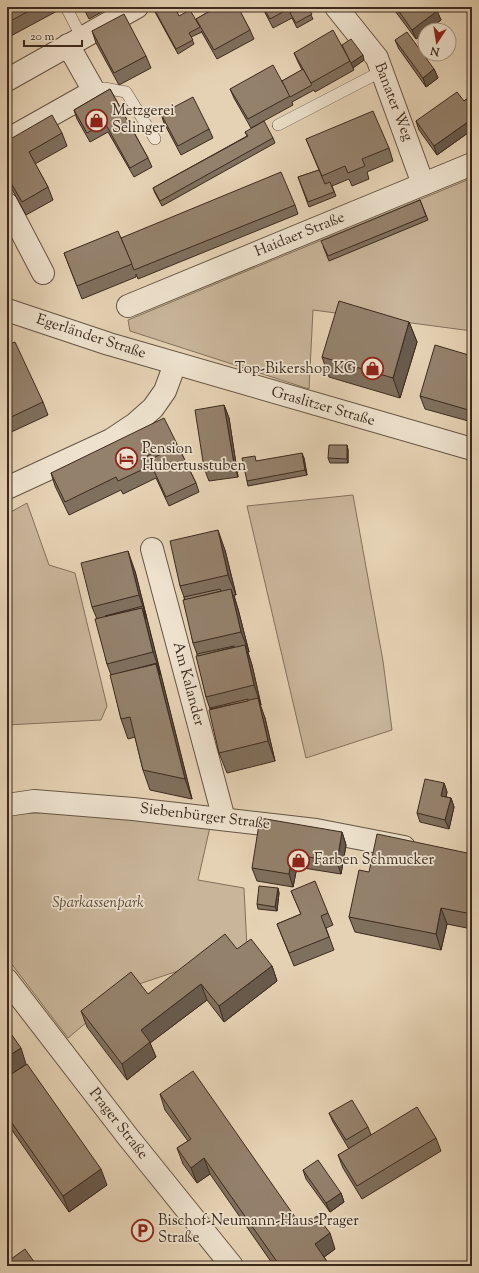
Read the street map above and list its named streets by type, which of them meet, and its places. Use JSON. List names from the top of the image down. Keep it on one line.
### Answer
{"streets":{"street":["Banater Weg","Haidaer Straße","Egerländer Straße","Graslitzer Straße","Am Kalander","Siebenbürger Straße","Prager Straße"]},"crossings":[["Banater Weg","Haidaer Straße"],["Egerländer Straße","Graslitzer Straße"],["Am Kalander","Siebenbürger Straße"]],"parks":["Sparkassenpark"],"places":{"shop":["Metzgerei Selinger","Top-Bikershop KG","Farben Schmucker"],"hotel":["Pension Hubertusstuben"],"parking":["Bischof-Neumann-Haus-Prager Straße"]},"scale_bar":"20 m","north":"bottom"}
